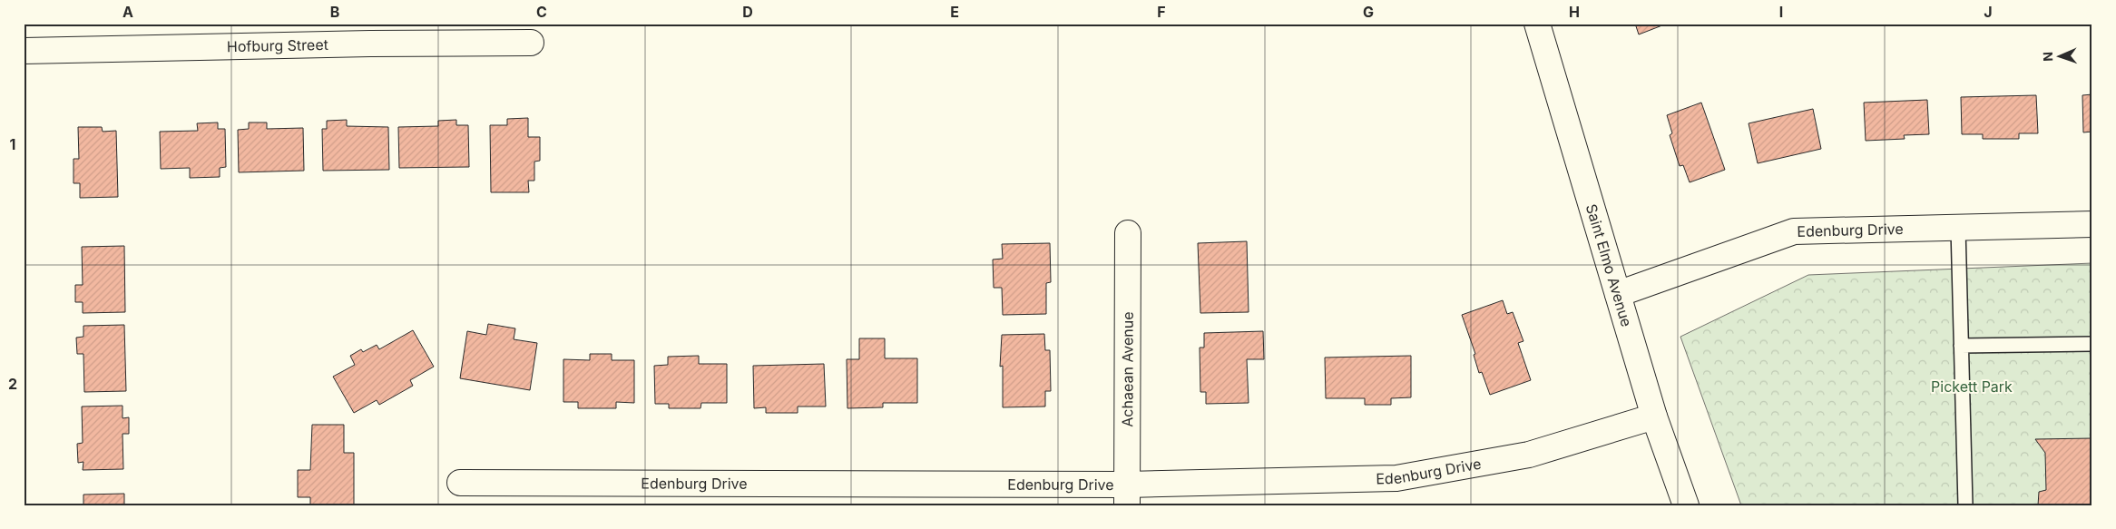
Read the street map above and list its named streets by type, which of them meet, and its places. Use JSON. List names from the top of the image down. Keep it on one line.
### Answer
{"streets":{"street":["Hofburg Street","Edenburg Drive","Saint Elmo Avenue","Achaean Avenue"]},"crossings":[["Edenburg Drive","Saint Elmo Avenue"],["Edenburg Drive","Achaean Avenue"]],"parks":["Pickett Park"],"north":"left","grid":{"columns":["A","B","C","D","E","F","G","H","I","J"],"rows":["1","2"]}}
